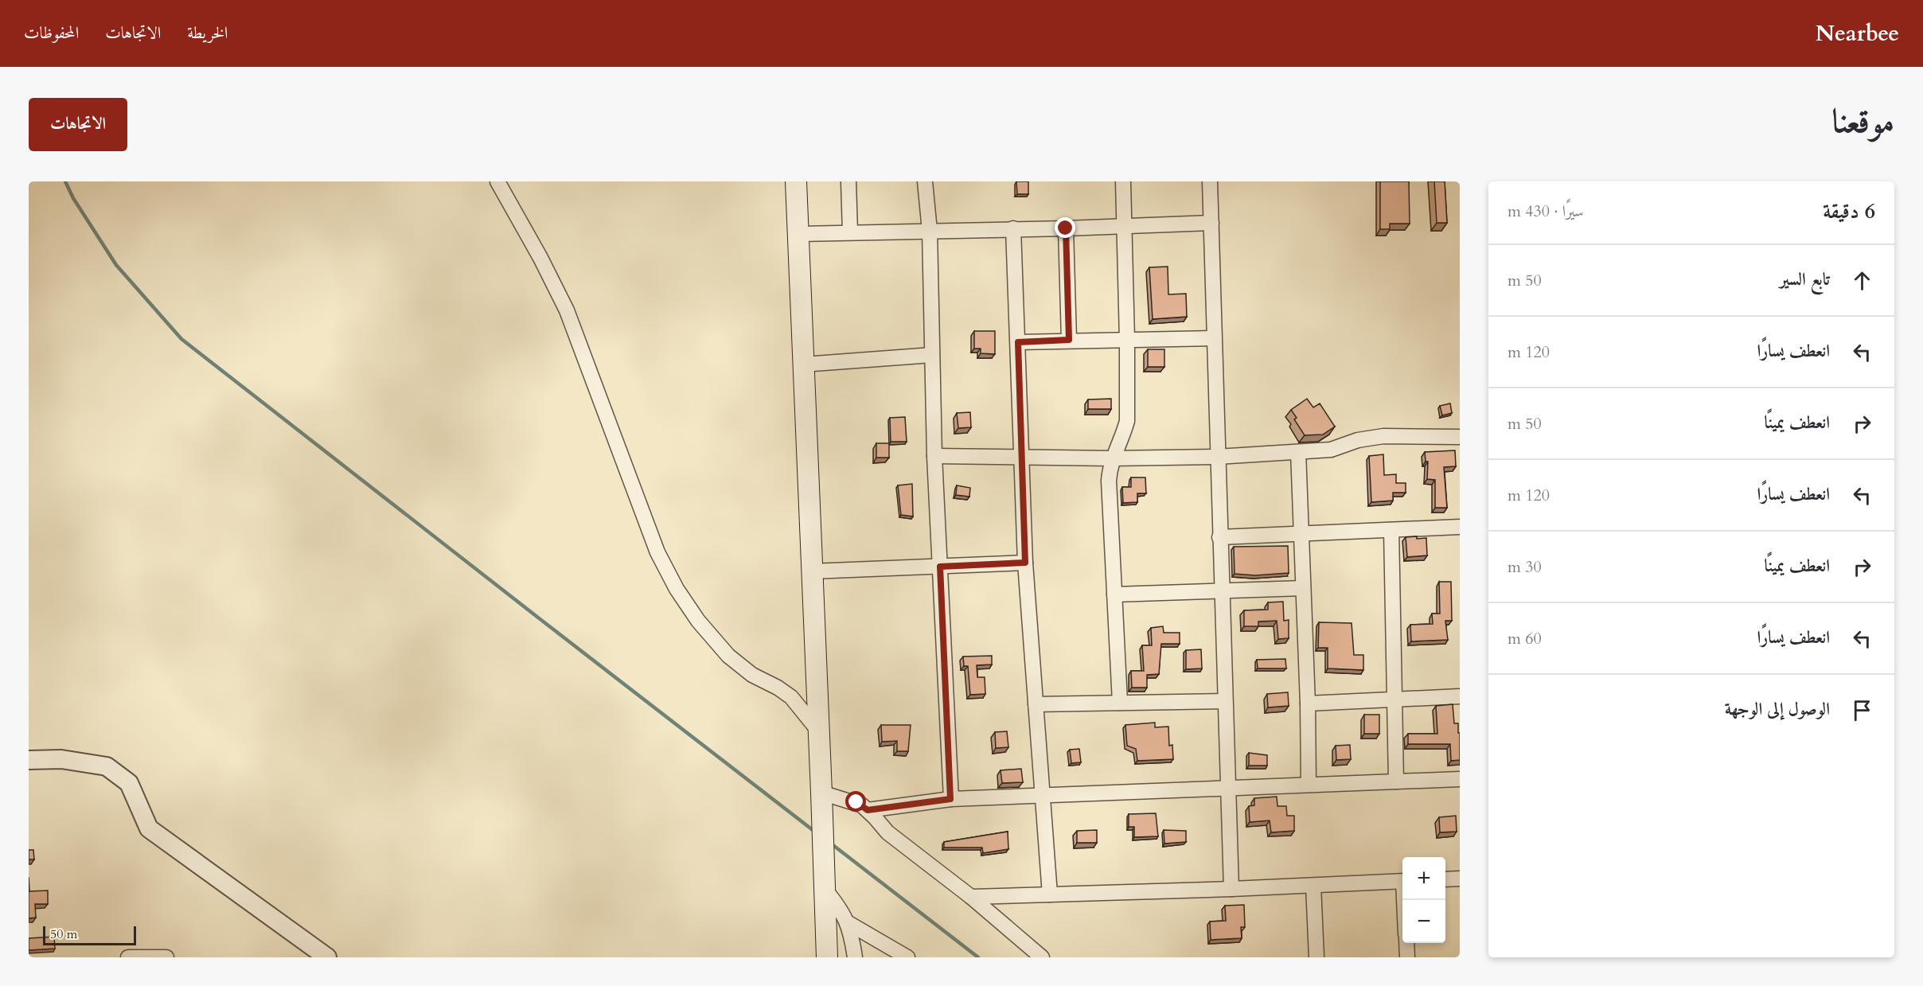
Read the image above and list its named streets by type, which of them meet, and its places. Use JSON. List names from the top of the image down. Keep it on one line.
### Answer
{"scale_bar":"50 m","page":{"header":"Nearbee","nav":["الخريطة","الاتجاهات","المحفوظات"],"title":"موقعنا","buttons":"الاتجاهات","heading":["6 دقيقة","سيرًا · 430 m"],"list":[["تابع السير","50 m"],["انعطف يسارًا","120 m"],["انعطف يمينًا","50 m"],["انعطف يسارًا","120 m"],["انعطف يمينًا","30 m"],["انعطف يسارًا","60 m"],"الوصول إلى الوجهة"],"map_buttons":["+","−"],"scale":"50 m"}}
